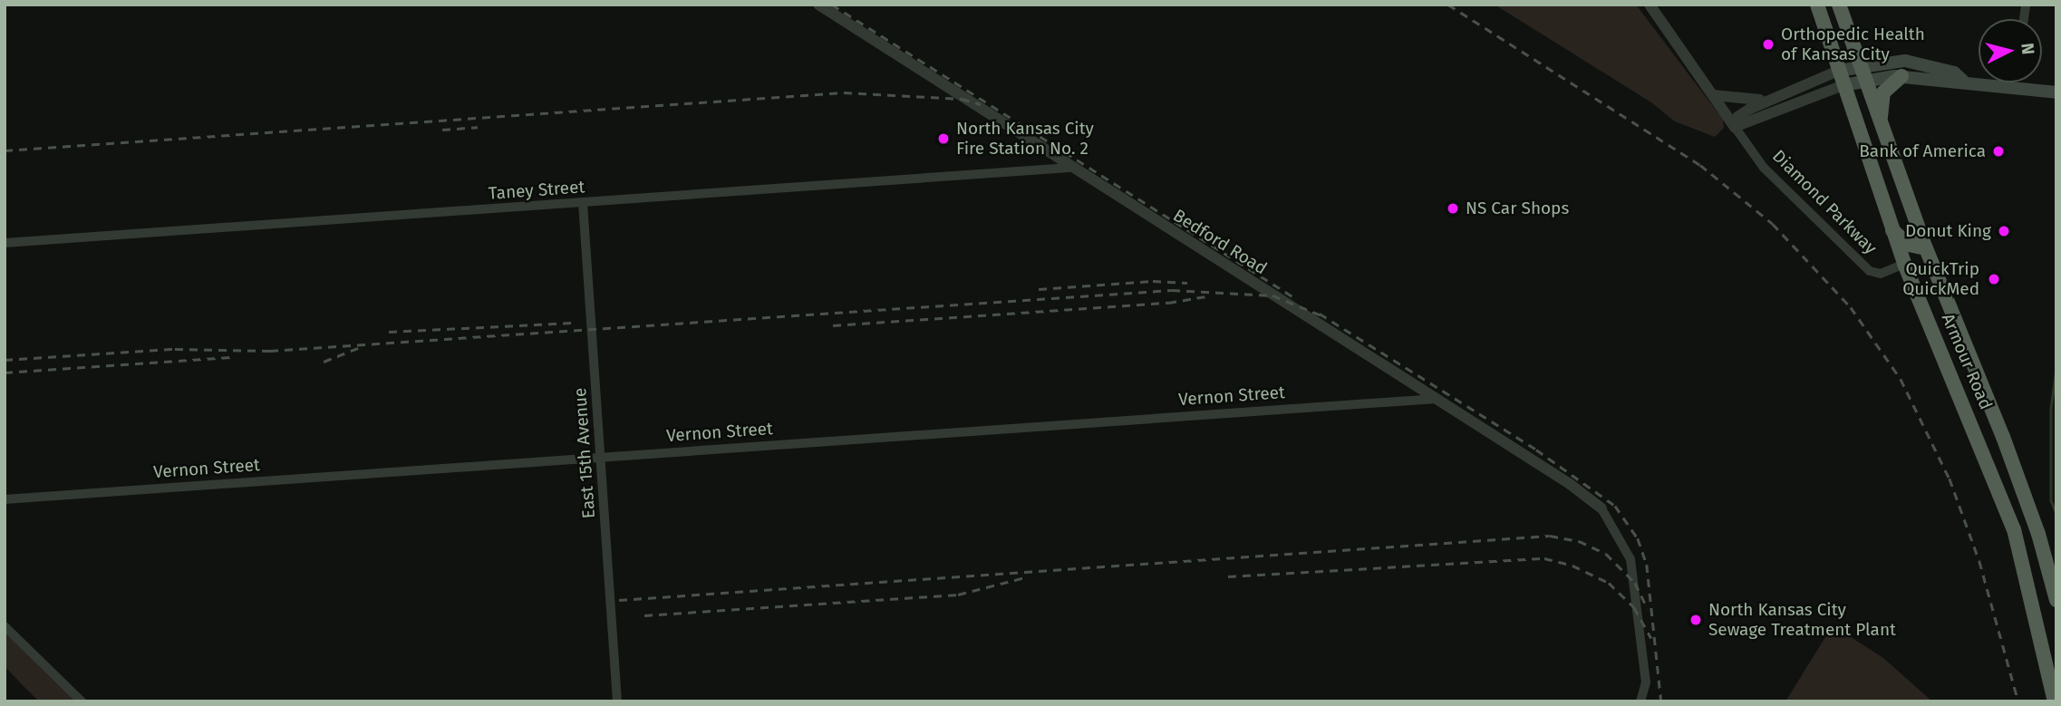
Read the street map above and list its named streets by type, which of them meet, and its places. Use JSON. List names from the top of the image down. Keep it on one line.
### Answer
{"streets":{"highway":["Armour Road"],"street":["Taney Street","Diamond Parkway","Bedford Road","Vernon Street","East 15th Avenue"]},"crossings":[["Taney Street","Bedford Road"],["Taney Street","East 15th Avenue"],["Diamond Parkway","Armour Road"],["Bedford Road","Vernon Street"],["Vernon Street","East 15th Avenue"]],"places":["Orthopedic Health of Kansas City","North Kansas City Fire Station No. 2","Bank of America","NS Car Shops","Donut King","QuickTrip QuickMed","North Kansas City Sewage Treatment Plant"],"north":"right"}
